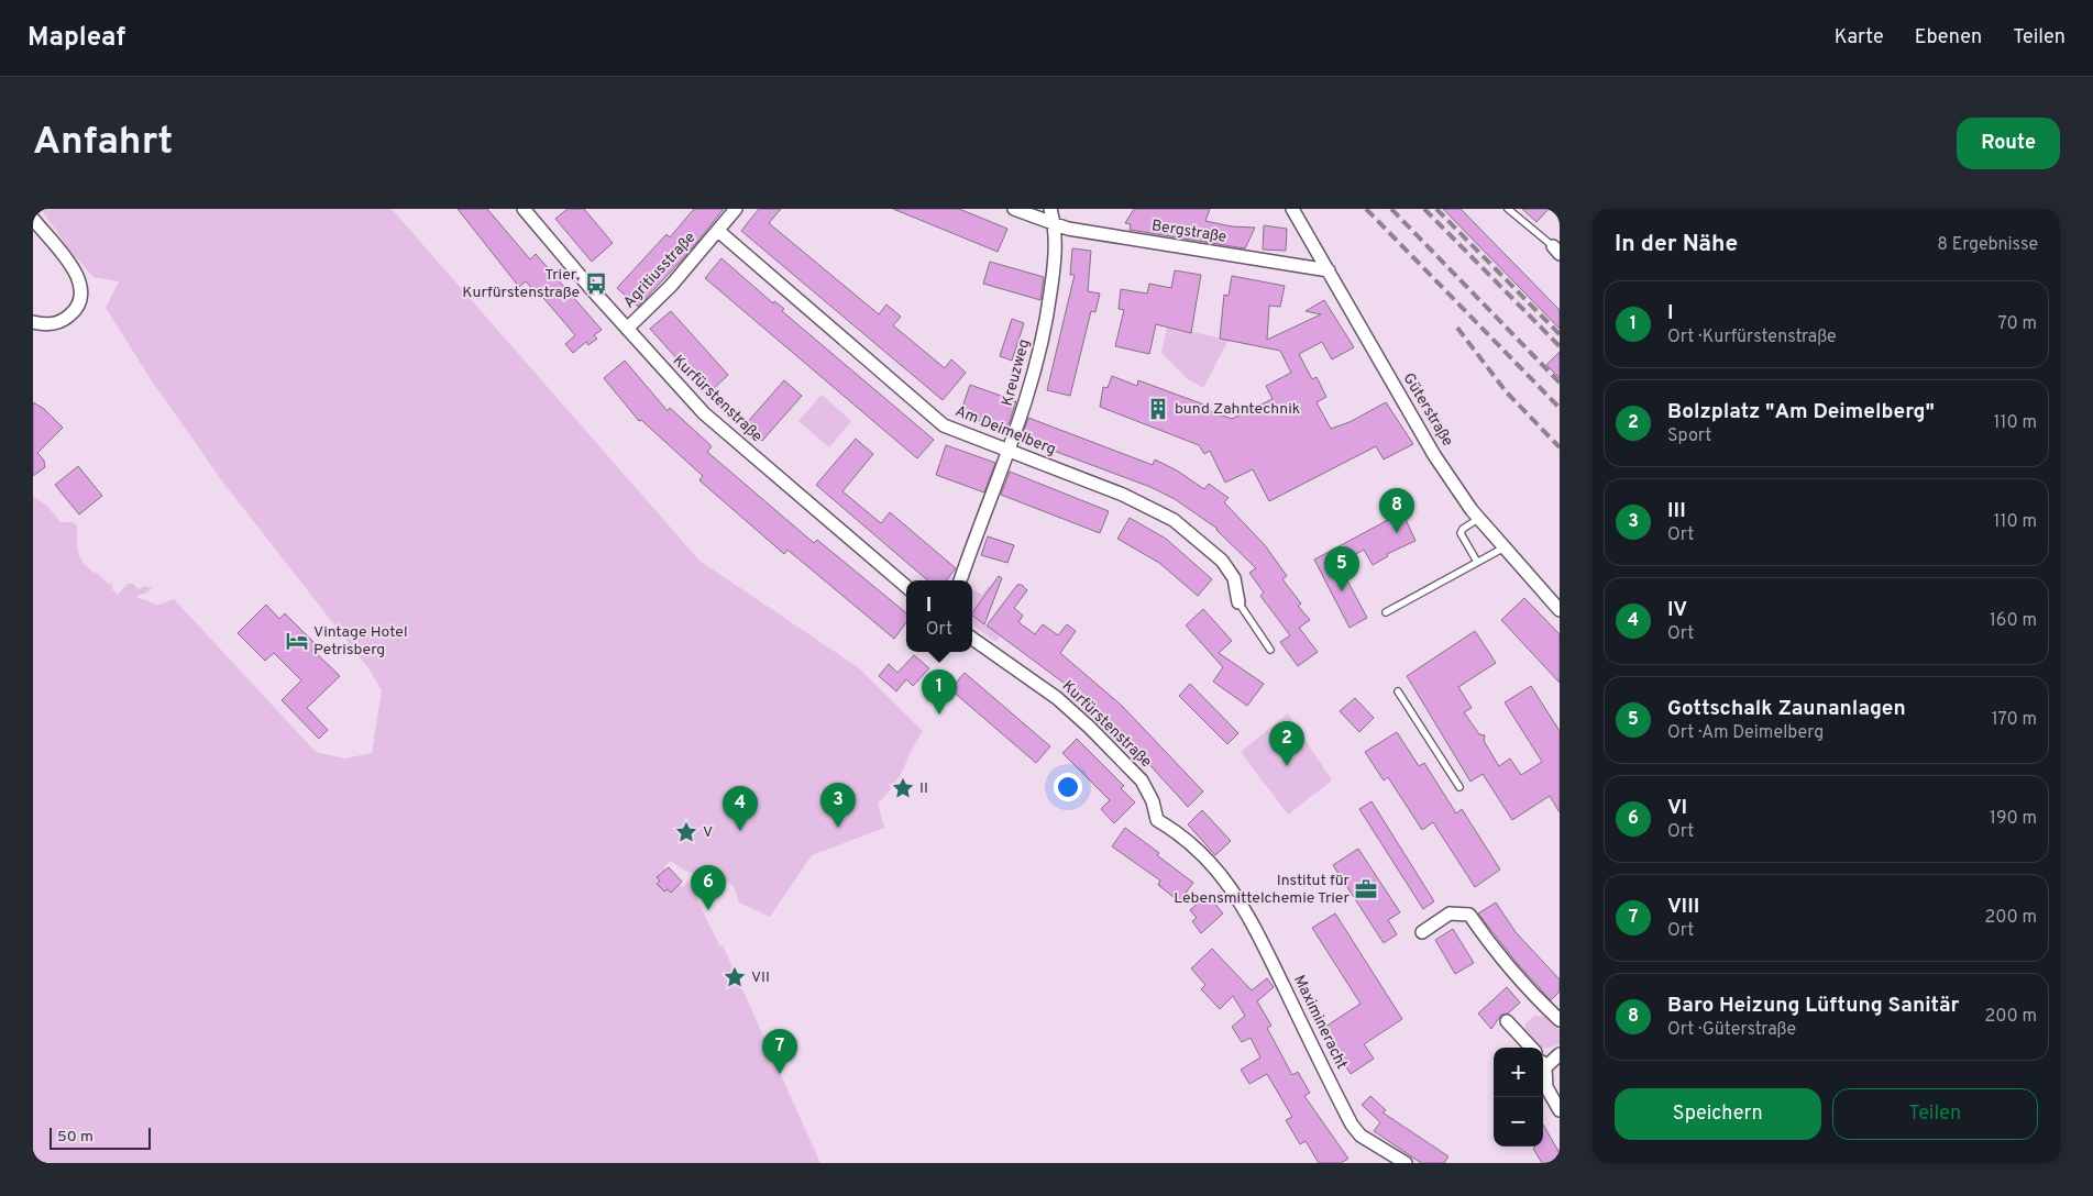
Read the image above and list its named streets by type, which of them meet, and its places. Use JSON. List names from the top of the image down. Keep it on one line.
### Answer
{"streets":{"street":["Bergstraße","Agritiusstraße","Kreuzweg","Kurfürstenstraße","Güterstraße","Am Deimelberg","Maximineracht"]},"crossings":[["Bergstraße","Kreuzweg"],["Bergstraße","Güterstraße"],["Agritiusstraße","Kurfürstenstraße"],["Agritiusstraße","Am Deimelberg"],["Kreuzweg","Am Deimelberg"],["Kurfürstenstraße","Maximineracht"]],"places":{"bus stop":["Trier, Kurfürstenstraße"],"building":["bund Zahntechnik"],"hotel":["Vintage Hotel Petrisberg"],"place":["II","V","VII"],"office":["Institut für Lebensmittelchemie Trier"]},"scale_bar":"50 m","page":{"header":"Mapleaf","nav":["Karte","Ebenen","Teilen"],"buttons":["Route",["Speichern","Teilen"]],"title":"Anfahrt","heading":["In der Nähe","8 Ergebnisse"],"list":[{"mark":"1","name":"I","note":"Ort · Kurfürstenstraße","value":"70 m"},{"mark":"2","name":"Bolzplatz \"Am Deimelberg\"","note":"Sport","value":"110 m"},{"mark":"3","name":"III","note":"Ort","value":"110 m"},{"mark":"4","name":"IV","note":"Ort","value":"160 m"},{"mark":"5","name":"Gottschalk Zaunanlagen","note":"Ort · Am Deimelberg","value":"170 m"},{"mark":"6","name":"VI","note":"Ort","value":"190 m"},{"mark":"7","name":"VIII","note":"Ort","value":"200 m"},{"mark":"8","name":"Baro Heizung Lüftung Sanitär","note":"Ort · Güterstraße","value":"200 m"}],"pins":["8","5","1","2","3","4","6","7"],"popup":["I","Ort"],"map_buttons":["+","−"],"scale":"50 m"}}
